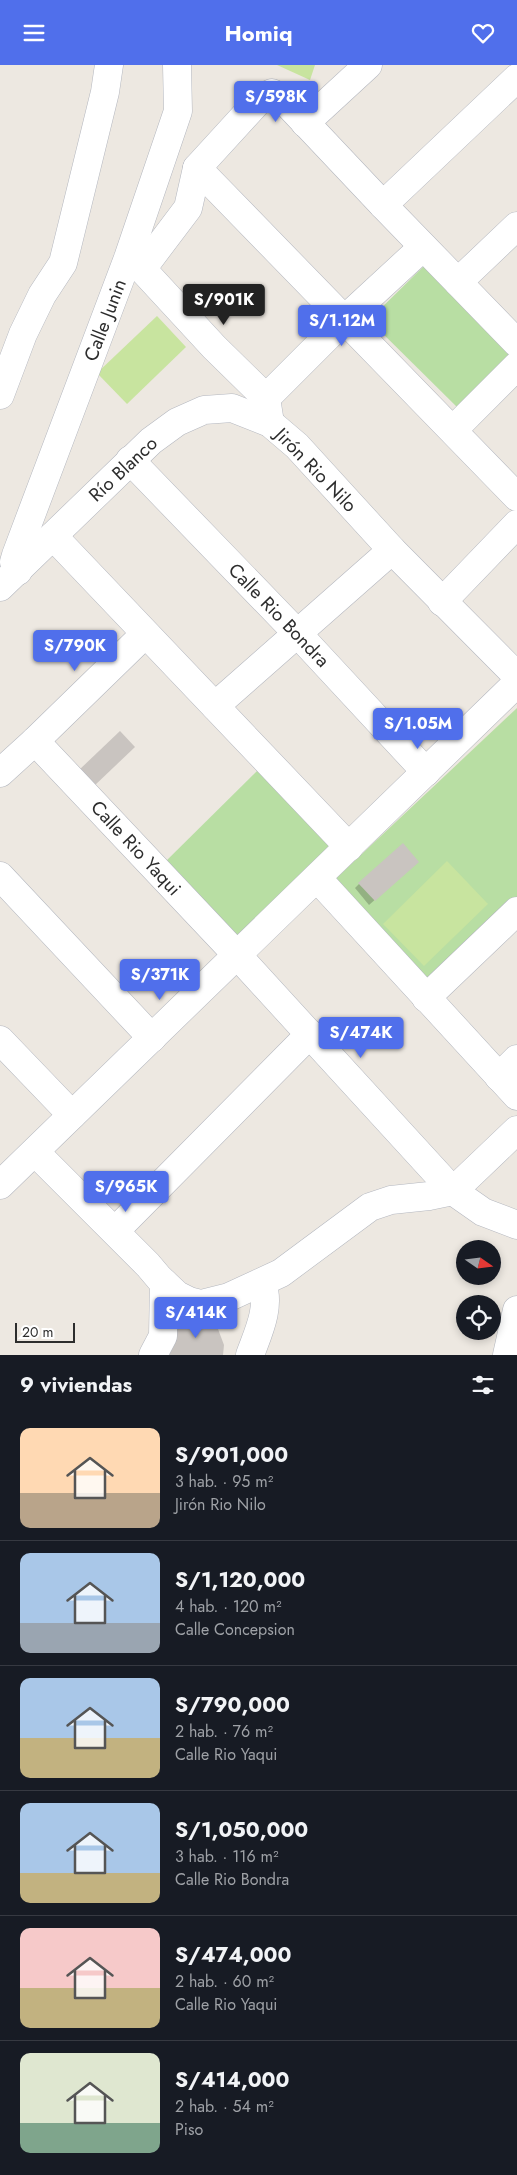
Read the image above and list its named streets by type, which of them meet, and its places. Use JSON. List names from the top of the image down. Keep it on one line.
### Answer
{"streets":{"street":["Calle Junin","Río Blanco","Jirón Rio Nilo","Calle Rio Bondra","Calle Rio Yaqui"]},"crossings":[["Calle Junin","Río Blanco"],["Calle Junin","Jirón Rio Nilo"],["Río Blanco","Jirón Rio Nilo"],["Río Blanco","Calle Rio Bondra"]],"scale_bar":"20 m","north":"right","page":{"header":"Homiq","price":["S/598K","S/901K","S/1.12M","S/790K","S/1.05M","S/371K","S/474K","S/965K","S/414K"],"scale":"20 m","heading":"9 viviendas","list":[{"name":"S/901,000","note":"3 hab. · 95 m² · Jirón Rio Nilo"},{"name":"S/1,120,000","note":"4 hab. · 120 m² · Calle Concepsion"},{"name":"S/790,000","note":"2 hab. · 76 m² · Calle Rio Yaqui"},{"name":"S/1,050,000","note":"3 hab. · 116 m² · Calle Rio Bondra"},{"name":"S/474,000","note":"2 hab. · 60 m² · Calle Rio Yaqui"},{"name":"S/414,000","note":"2 hab. · 54 m² · Piso"}]}}
